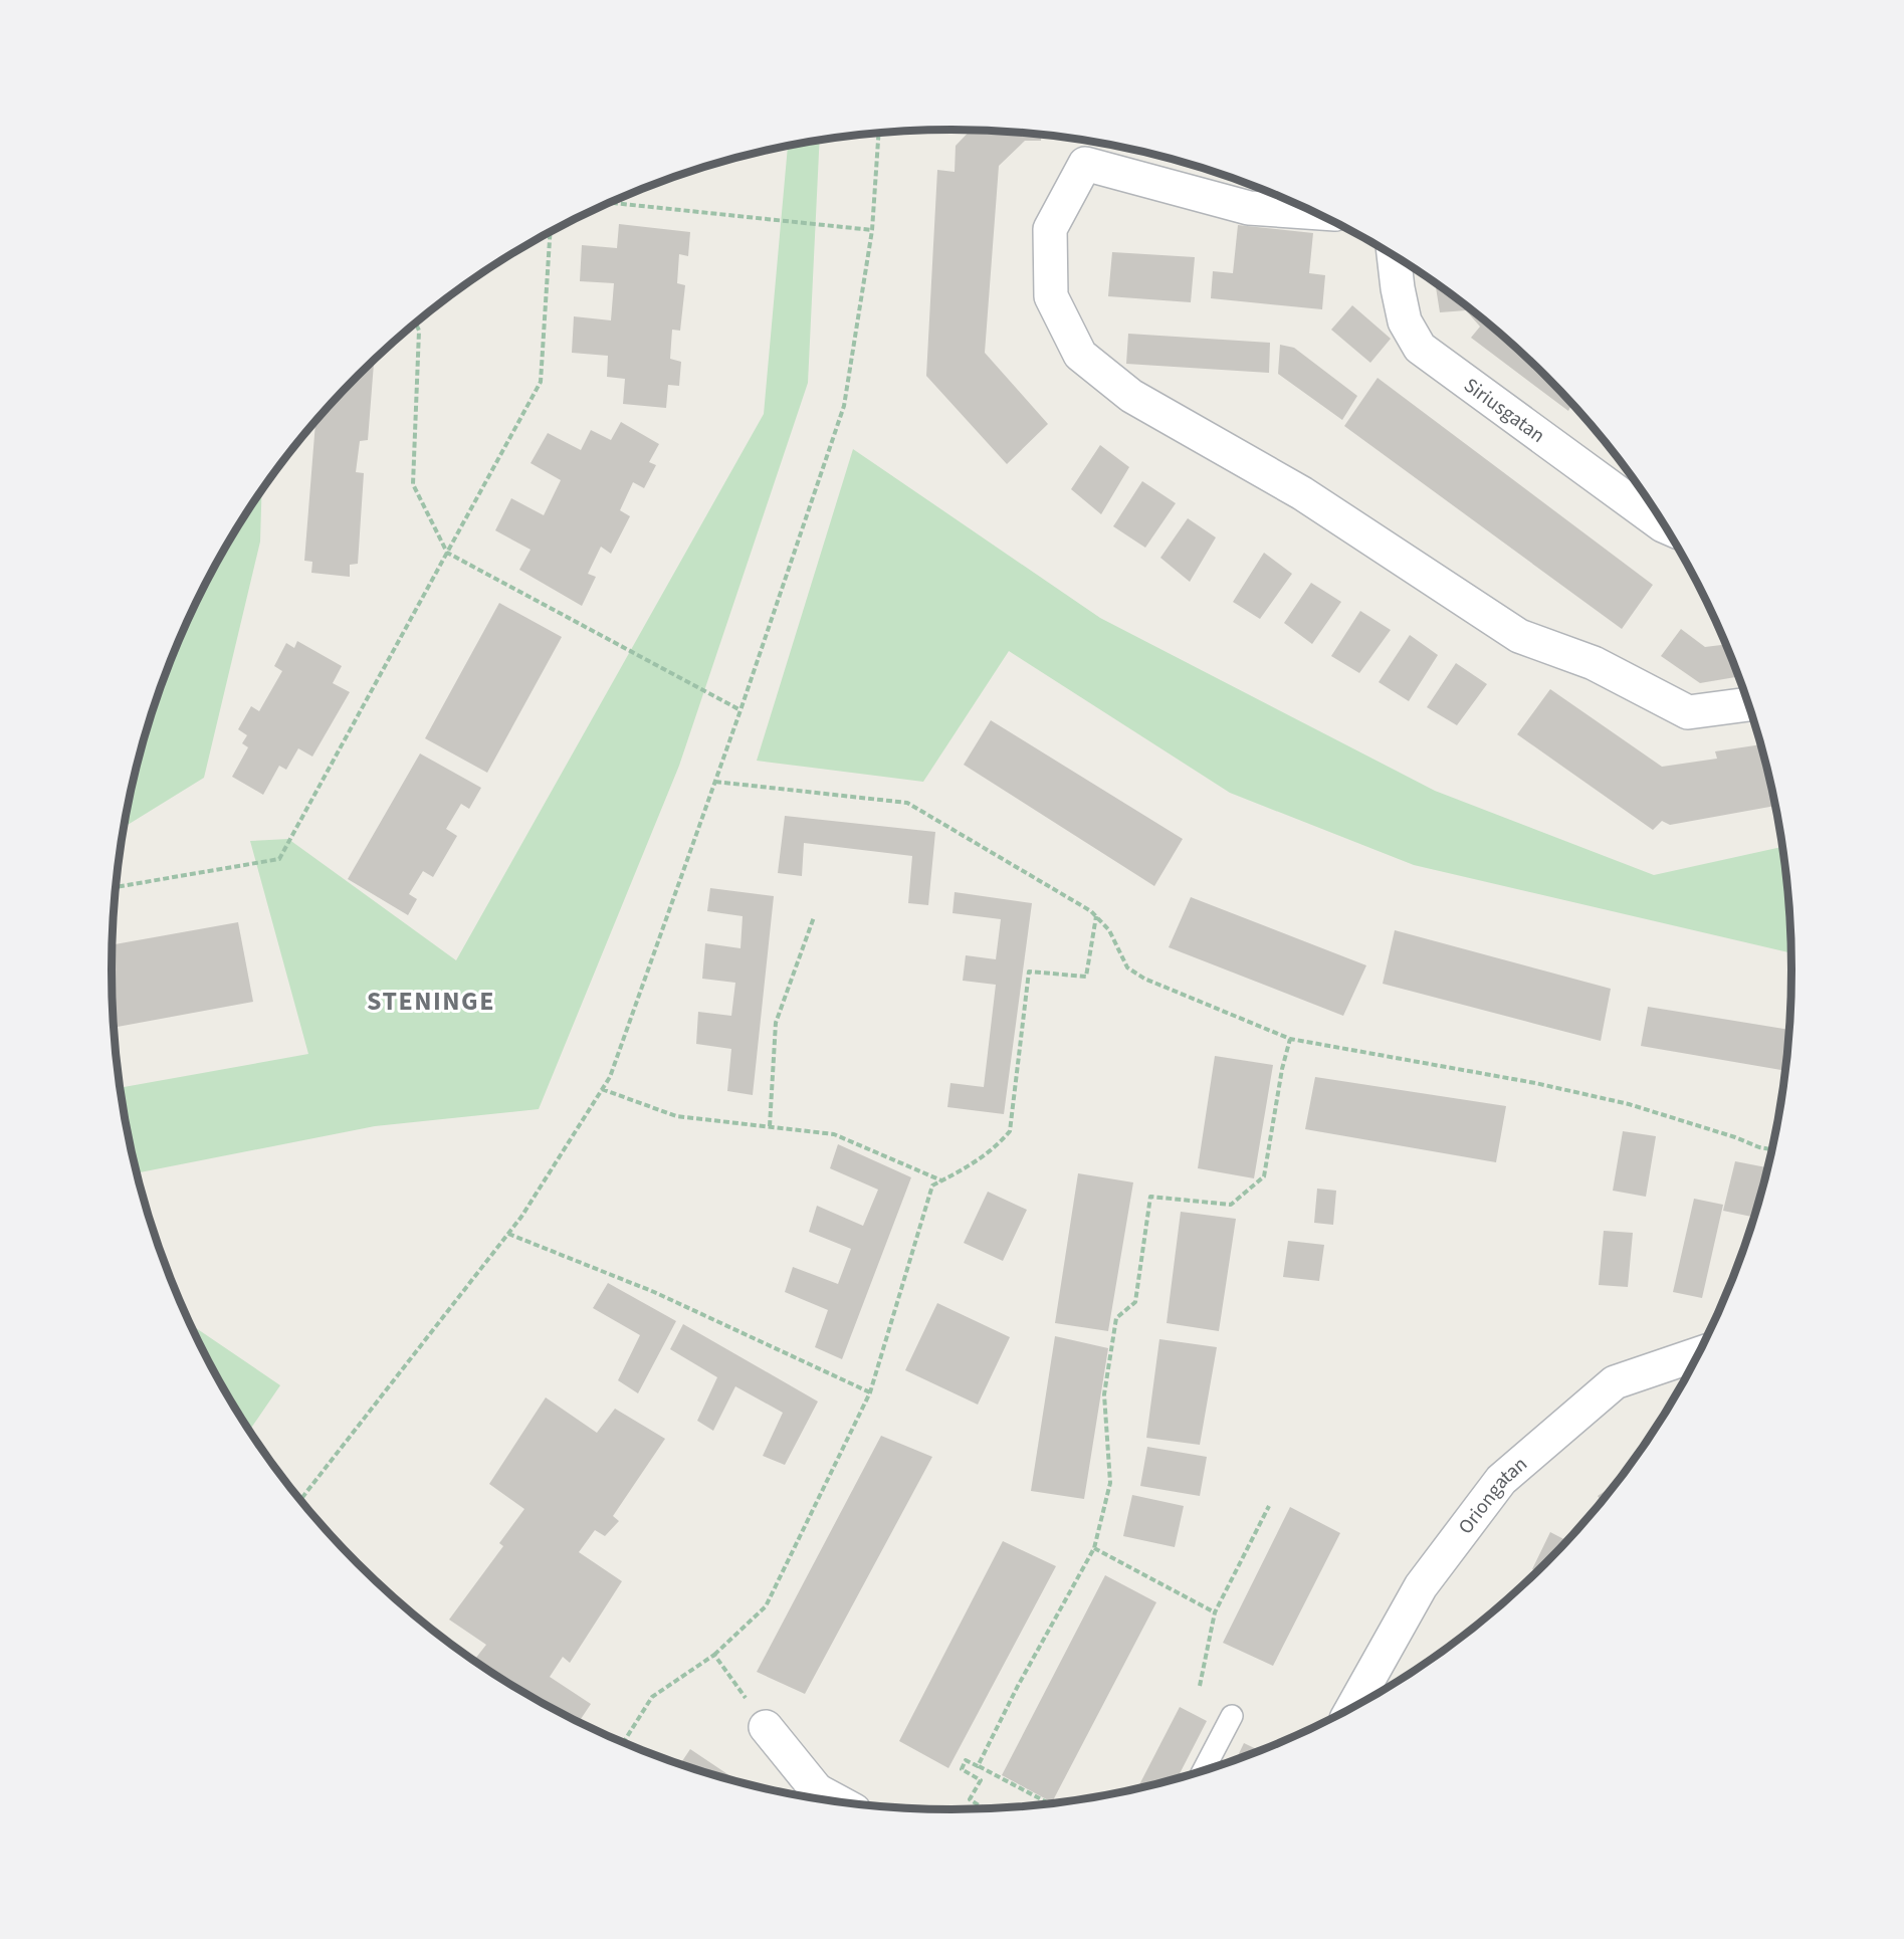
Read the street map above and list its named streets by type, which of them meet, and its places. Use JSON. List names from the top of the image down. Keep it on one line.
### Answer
{"streets":{"street":["Siriusgatan","Oriongatan"]},"districts":["STENINGE"]}
